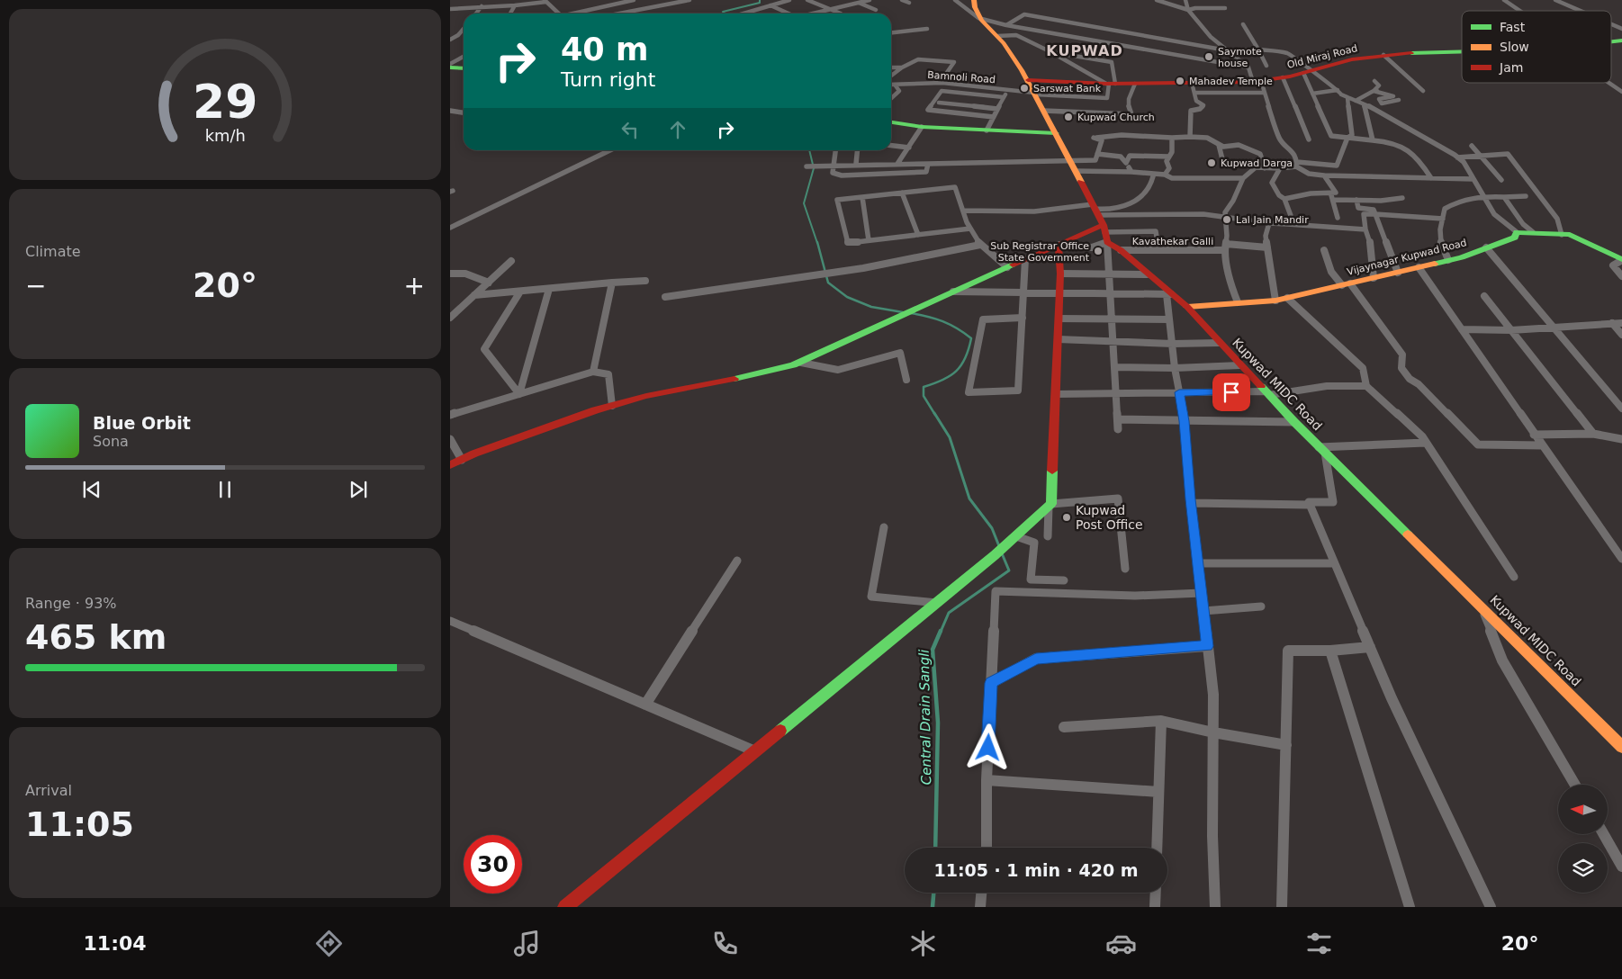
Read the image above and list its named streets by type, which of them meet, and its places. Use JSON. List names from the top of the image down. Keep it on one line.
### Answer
{"streets":{"main road":["Old Miraj Road","Vijaynagar Kupwad Road","Kupwad MIDC Road"],"street":["Bamnoli Road","Kavathekar Galli"]},"crossings":[["Old Miraj Road","Bamnoli Road"],["Kavathekar Galli","Kupwad MIDC Road"],["Vijaynagar Kupwad Road","Kupwad MIDC Road"]],"districts":["KUPWAD"],"water":["Central Drain Sangli"],"places":["Saymote house","Mahadev Temple","Sarswat Bank","Kupwad Church","Kupwad Darga","Lal Jain Mandir","Sub Registrar Office State Government","Kupwad Post Office"],"legend":["Fast","Slow","Jam"],"north":"left","page":{"turn":["40 m","Turn right"],"tile":["Climate",["Range · 93%","465 km"],["Arrival","11:05"]],"heat":["−","20°","+"],"song":["Blue Orbit","Sona"],"limit":"30","trip":"11:05 · 1 min · 420 m","tabs":["11:04","20°"],"gauge":["29","km/h"]}}
